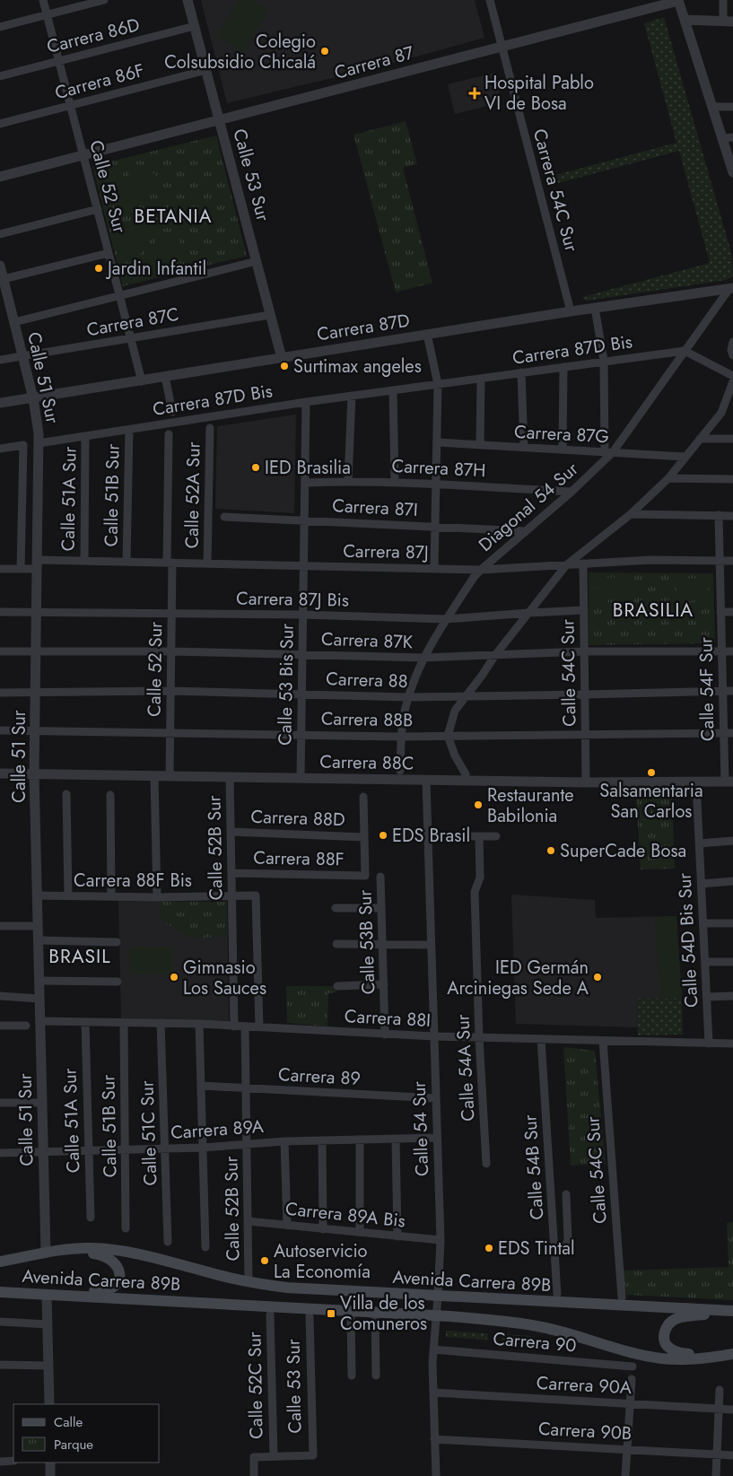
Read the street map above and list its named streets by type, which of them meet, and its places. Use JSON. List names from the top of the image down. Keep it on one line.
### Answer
{"streets":{"main road":["Avenida Carrera 89B"],"street":["Carrera 86D","Carrera 87","Carrera 86F","Calle 53 Sur","Calle 52 Sur","Carrera 54C Sur","Carrera 87C","Carrera 87D","Carrera 87D Bis","Calle 51 Sur","Carrera 87G","Carrera 87H","Calle 51B Sur","Calle 52A Sur","Calle 51A Sur","Diagonal 54 Sur","Carrera 87I","Carrera 87J","Carrera 87J Bis","Carrera 87K","Calle 54C Sur","Carrera 88","Calle 53 Bis Sur","Calle 54F Sur","Carrera 88B","Carrera 88C","Carrera 88D","Calle 52B Sur","Carrera 88F","Carrera 88F Bis","Calle 54D Bis Sur","Calle 53B Sur","Carrera 88I","Calle 54A Sur","Carrera 89","Calle 54 Sur","Carrera 89A","Calle 51C Sur","Calle 54B Sur","Carrera 89A Bis","Carrera 90","Calle 52C Sur","Carrera 90A","Carrera 90B"]},"crossings":[["Carrera 86D","Calle 53 Sur"],["Carrera 86D","Calle 52 Sur"],["Carrera 87","Calle 53 Sur"],["Carrera 87","Calle 52 Sur"],["Carrera 87","Carrera 54C Sur"],["Carrera 86F","Calle 53 Sur"],["Carrera 86F","Calle 52 Sur"],["Calle 53 Sur","Carrera 87C"],["Calle 53 Sur","Carrera 87D"],["Calle 53 Sur","Calle 52C Sur"],["Calle 52 Sur","Carrera 87C"],["Calle 52 Sur","Carrera 87D"],["Calle 52 Sur","Carrera 87J"],["Calle 52 Sur","Carrera 87J Bis"],["Calle 52 Sur","Carrera 87K"],["Calle 52 Sur","Carrera 88"],["Calle 52 Sur","Carrera 88B"],["Calle 52 Sur","Carrera 88C"],["Carrera 54C Sur","Carrera 87D"],["Carrera 87C","Calle 51 Sur"],["Carrera 87D","Calle 51 Sur"],["Carrera 87D","Diagonal 54 Sur"],["Carrera 87D Bis","Calle 51 Sur"],["Carrera 87D Bis","Calle 51B Sur"],["Carrera 87D Bis","Calle 51A Sur"],["Carrera 87D Bis","Diagonal 54 Sur"],["Carrera 87D Bis","Calle 53 Bis Sur"],["Calle 51 Sur","Carrera 87J"],["Calle 51 Sur","Carrera 87J Bis"],["Calle 51 Sur","Carrera 87K"],["Calle 51 Sur","Carrera 88"],["Calle 51 Sur","Carrera 88B"],["Calle 51 Sur","Carrera 88C"],["Calle 51 Sur","Carrera 88F Bis"],["Calle 51 Sur","Carrera 88I"],["Calle 51 Sur","Carrera 89A"],["Calle 51 Sur","Avenida Carrera 89B"],["Carrera 87G","Diagonal 54 Sur"],["Carrera 87H","Diagonal 54 Sur"],["Carrera 87H","Calle 53 Bis Sur"],["Calle 51B Sur","Carrera 87J"],["Calle 51B Sur","Carrera 88I"],["Calle 51B Sur","Carrera 89A"],["Calle 52A Sur","Carrera 87J"],["Calle 51A Sur","Carrera 87J"],["Calle 51A Sur","Carrera 88I"],["Calle 51A Sur","Carrera 89A"],["Diagonal 54 Sur","Carrera 87I"],["Diagonal 54 Sur","Carrera 87J"],["Diagonal 54 Sur","Carrera 87J Bis"],["Diagonal 54 Sur","Carrera 87K"],["Diagonal 54 Sur","Carrera 88"],["Diagonal 54 Sur","Carrera 88B"],["Carrera 87I","Calle 53 Bis Sur"],["Carrera 87J","Calle 54C Sur"],["Carrera 87J","Calle 53 Bis Sur"],["Carrera 87J","Calle 54F Sur"],["Carrera 87J Bis","Calle 54C Sur"],["Carrera 87J Bis","Calle 53 Bis Sur"],["Carrera 87K","Calle 54C Sur"],["Carrera 87K","Calle 53 Bis Sur"],["Carrera 87K","Calle 54F Sur"],["Calle 54C Sur","Carrera 88"],["Calle 54C Sur","Carrera 88B"],["Calle 54C Sur","Carrera 88C"],["Calle 54C Sur","Carrera 88I"],["Carrera 88","Calle 53 Bis Sur"],["Carrera 88","Calle 54F Sur"],["Calle 53 Bis Sur","Carrera 88B"],["Calle 53 Bis Sur","Carrera 88C"],["Calle 54F Sur","Carrera 88B"],["Calle 54F Sur","Carrera 88C"],["Carrera 88C","Calle 52B Sur"],["Carrera 88C","Calle 54D Bis Sur"],["Carrera 88C","Calle 54 Sur"],["Carrera 88D","Calle 52B Sur"],["Carrera 88D","Carrera 88F"],["Calle 52B Sur","Carrera 88F"],["Calle 52B Sur","Carrera 88F Bis"],["Calle 52B Sur","Carrera 88I"],["Calle 52B Sur","Carrera 89"],["Calle 52B Sur","Carrera 89A"],["Calle 52B Sur","Carrera 89A Bis"],["Calle 52B Sur","Avenida Carrera 89B"],["Carrera 88F Bis","Carrera 88I"],["Calle 54D Bis Sur","Carrera 88I"],["Calle 53B Sur","Carrera 88I"],["Carrera 88I","Calle 54A Sur"],["Carrera 88I","Calle 54 Sur"],["Carrera 88I","Calle 51C Sur"],["Carrera 88I","Calle 54B Sur"],["Carrera 89","Calle 54 Sur"],["Calle 54 Sur","Carrera 89A"],["Calle 54 Sur","Carrera 89A Bis"],["Calle 54 Sur","Avenida Carrera 89B"],["Calle 54 Sur","Carrera 90"],["Calle 54 Sur","Carrera 90A"],["Calle 54 Sur","Carrera 90B"],["Carrera 89A","Calle 51C Sur"]],"districts":["BETANIA","BRASILIA","BRASIL"],"places":{"other":["Colegio Colsubsidio Chicalá","Jardin Infantil","Surtimax angeles","IED Brasilia","Salsamentaria San Carlos","Restaurante Babilonia","EDS Brasil","SuperCade Bosa","Gimnasio Los Sauces","IED Germán Arciniegas Sede A","EDS Tintal","Autoservicio La Economía"],"health":["Hospital Pablo VI de Bosa"],"transit":["Villa de los Comuneros"]},"legend":["Calle","Parque"]}
